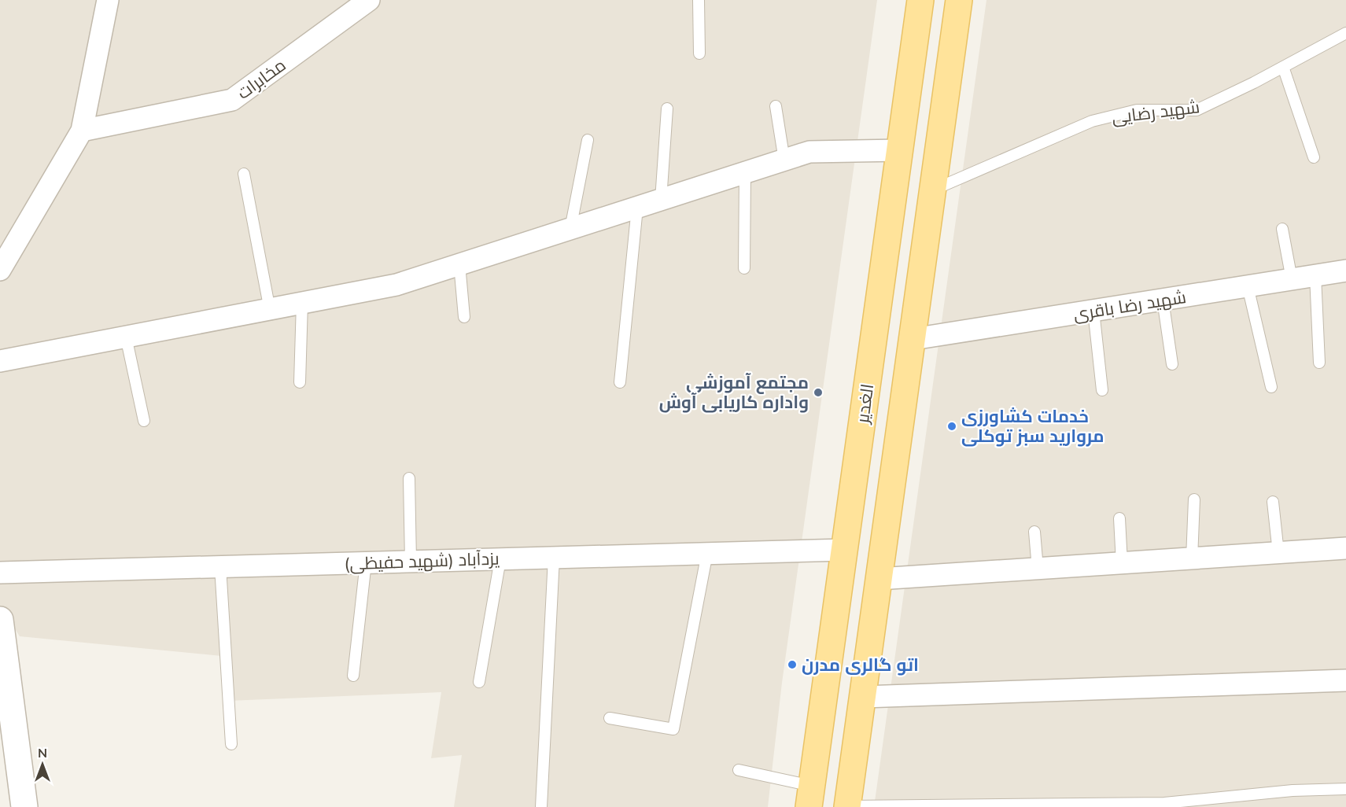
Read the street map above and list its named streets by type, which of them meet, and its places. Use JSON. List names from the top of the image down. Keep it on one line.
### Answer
{"streets":{"main road":["الغدیر"],"street":["مخابرات","شهید رضا باقری","یزدآباد (شهید حفیظی)"],"lane":["شهید رضایی"]},"crossings":[["الغدیر","یزدآباد (شهید حفیظی)"]],"places":["مجتمع آموزشی واداره کاریابی آوش","خدمات کشاورزی مروارید سبز توکلی","اتو گالری مدرن"],"north":"top"}
